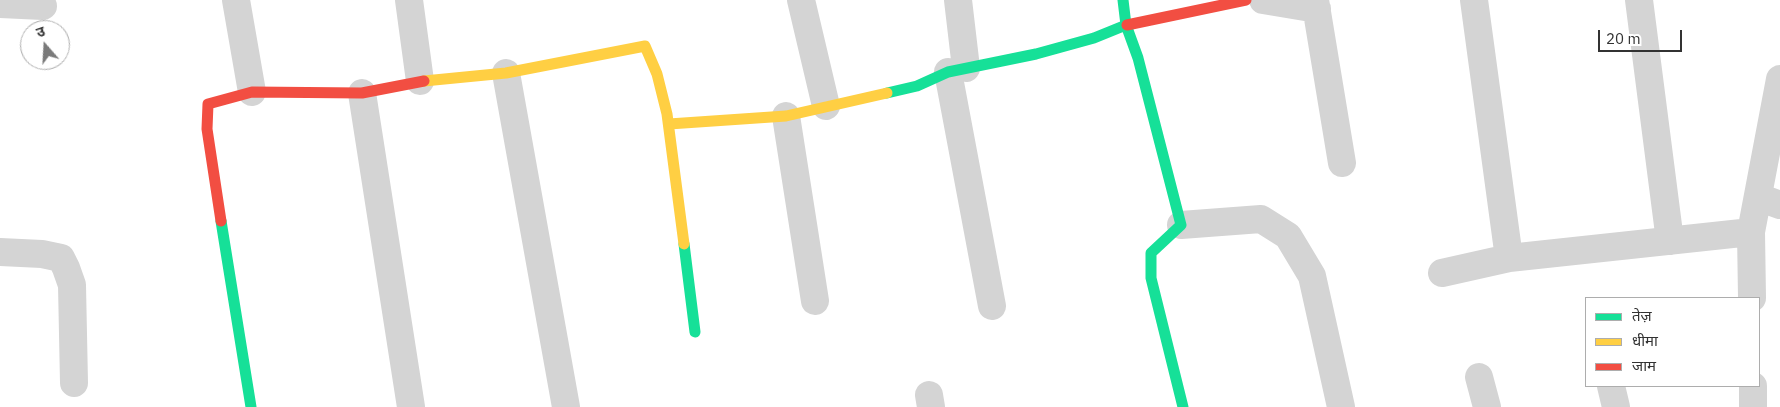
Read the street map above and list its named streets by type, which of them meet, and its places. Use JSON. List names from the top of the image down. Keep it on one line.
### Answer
{"legend":["तेज़","धीमा","जाम"],"scale_bar":"20 m","north":"top"}
